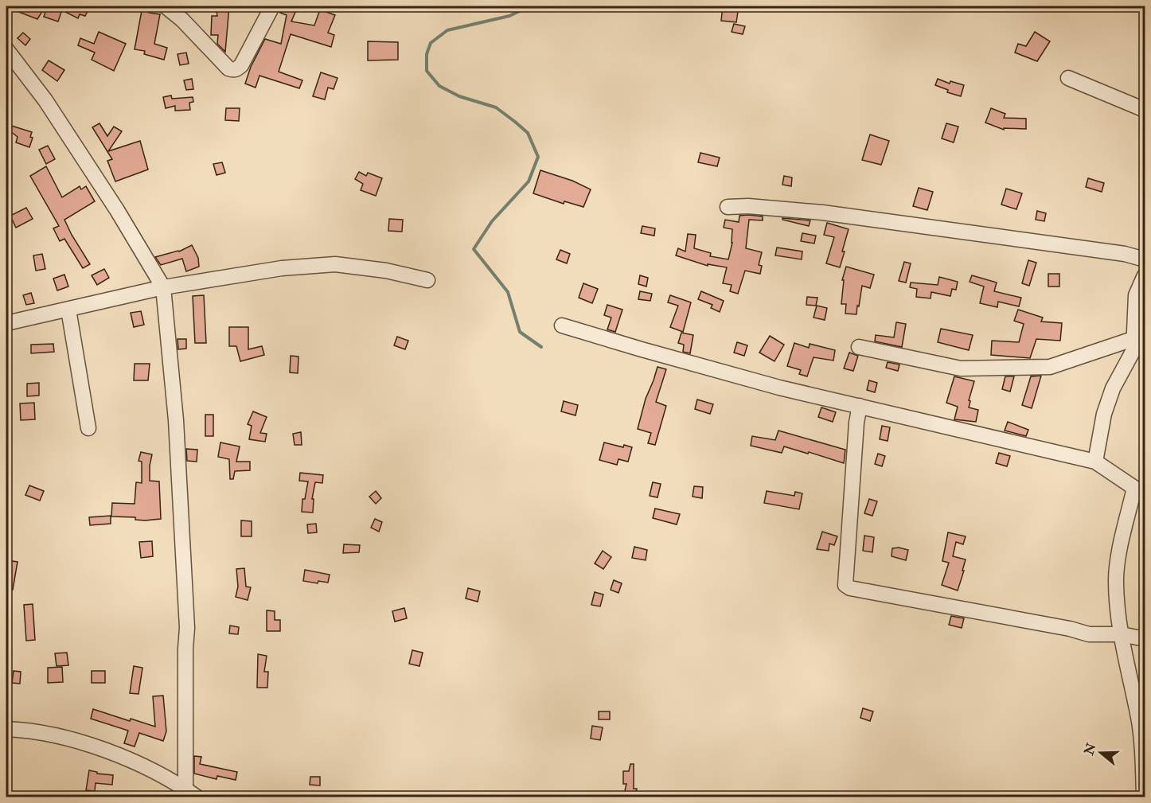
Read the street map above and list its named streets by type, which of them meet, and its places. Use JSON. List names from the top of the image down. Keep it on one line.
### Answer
{"north":"left"}
